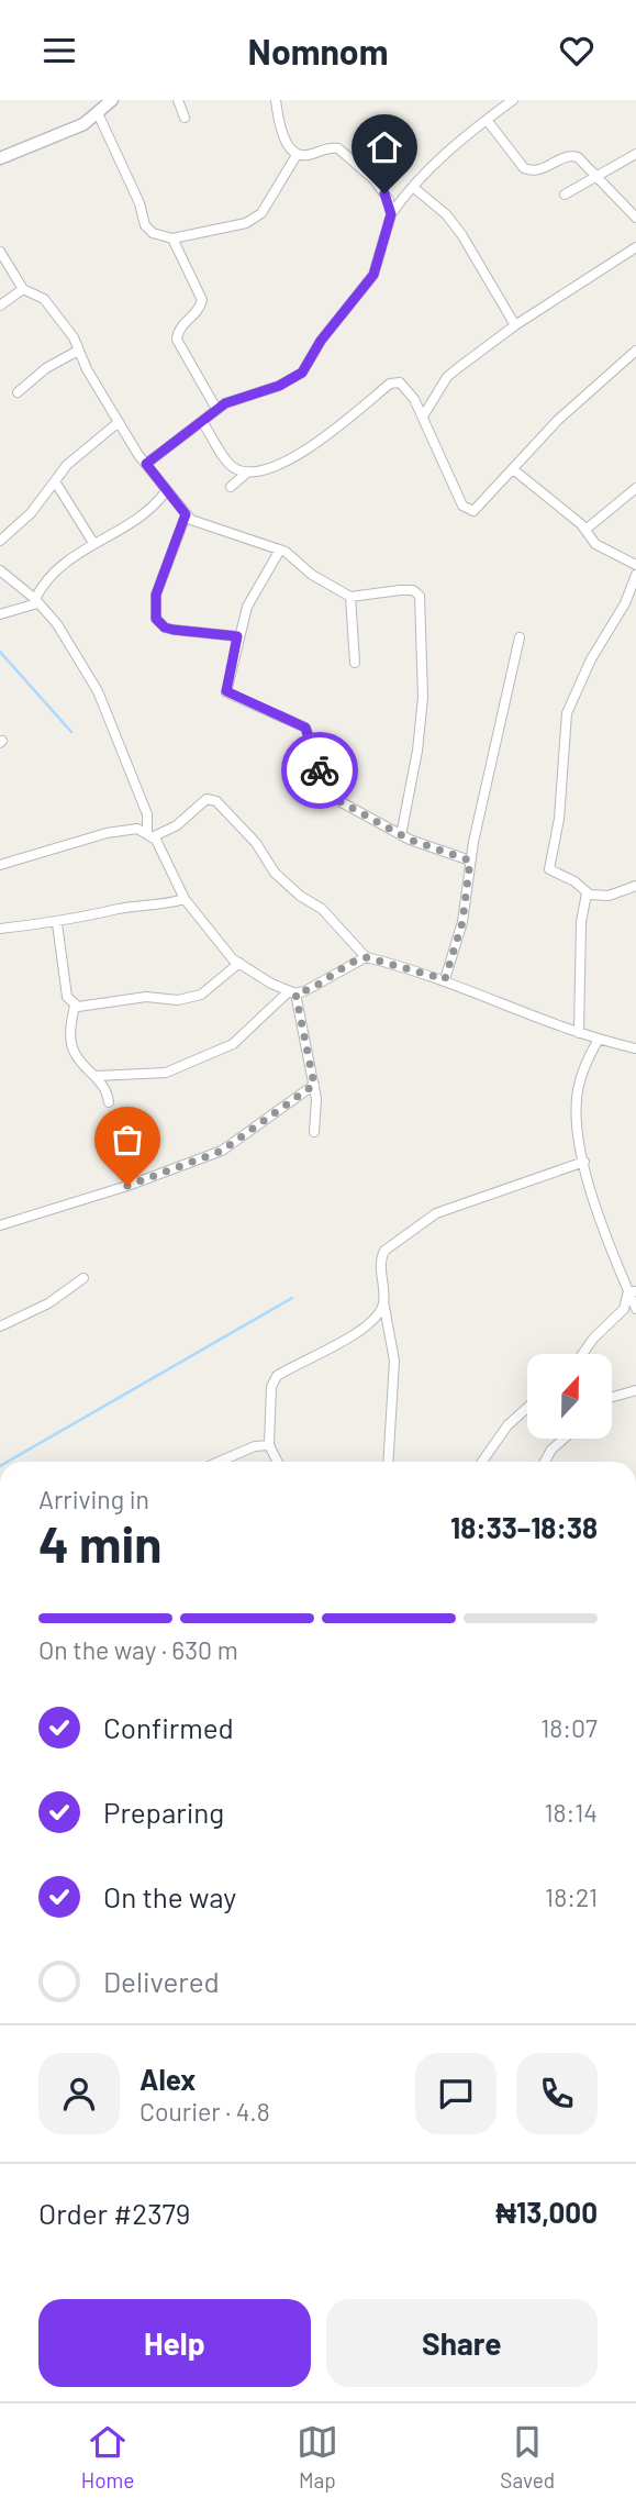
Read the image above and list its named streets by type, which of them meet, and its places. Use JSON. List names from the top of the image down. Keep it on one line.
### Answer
{"north":"top","page":{"header":"Nomnom","heading":["4 min","Arriving in","18:33–18:38"],"panel":["Alex","Courier · 4.8","Order #2379","₦13,000"],"bar":"On the way · 630 m","list":[["Confirmed","18:07"],["Preparing","18:14"],["On the way","18:21"],"Delivered"],"buttons":["Help","Share"],"tabs":["Home","Map","Saved"]}}
